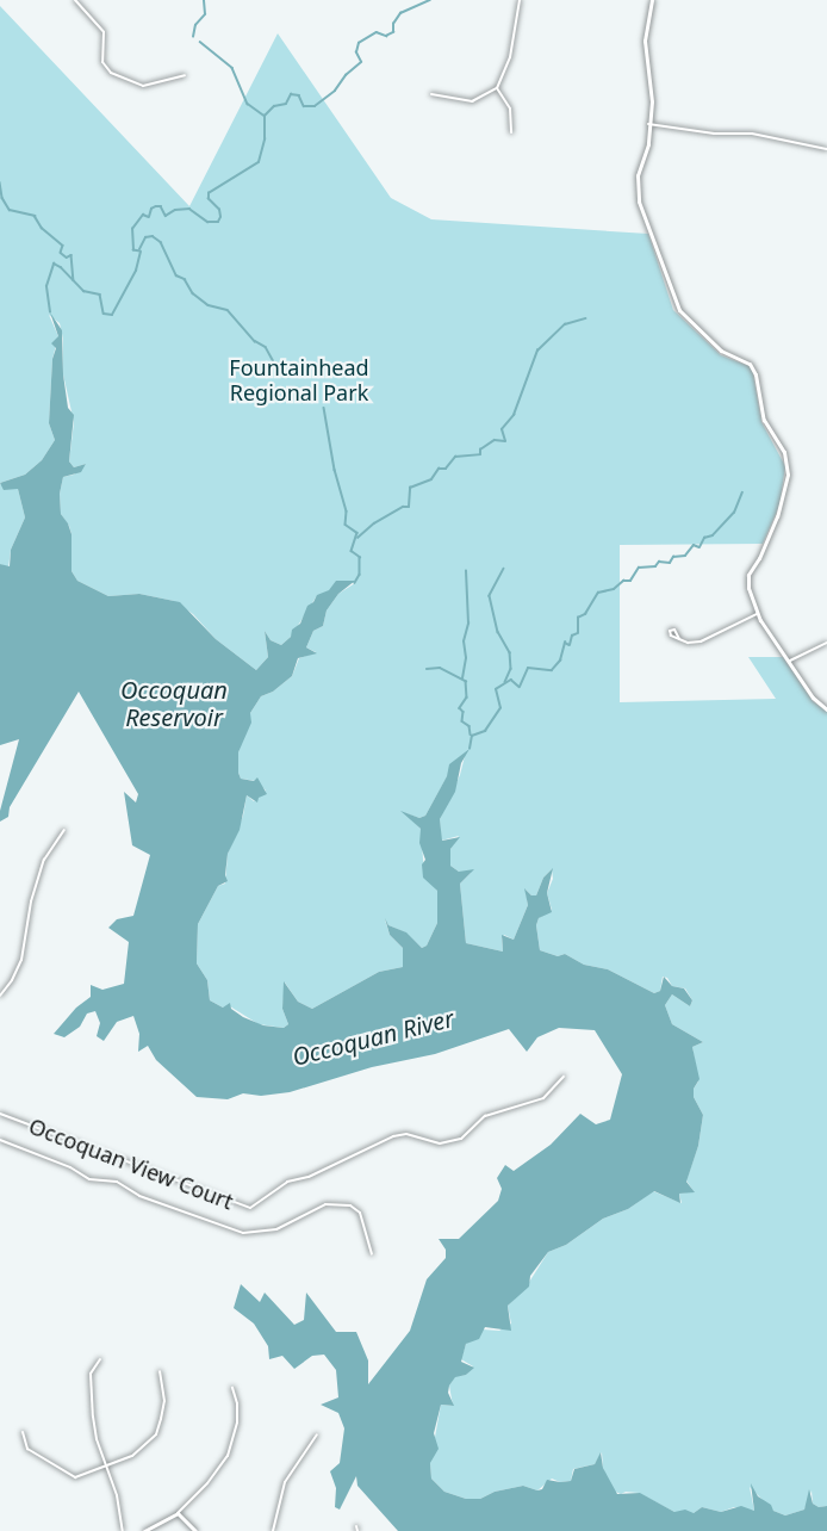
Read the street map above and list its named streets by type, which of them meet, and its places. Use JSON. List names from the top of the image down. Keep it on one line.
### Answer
{"streets":{"street":["Occoquan View Court"]},"water":["Occoquan Reservoir","Occoquan River"],"parks":["Fountainhead Regional Park"]}
